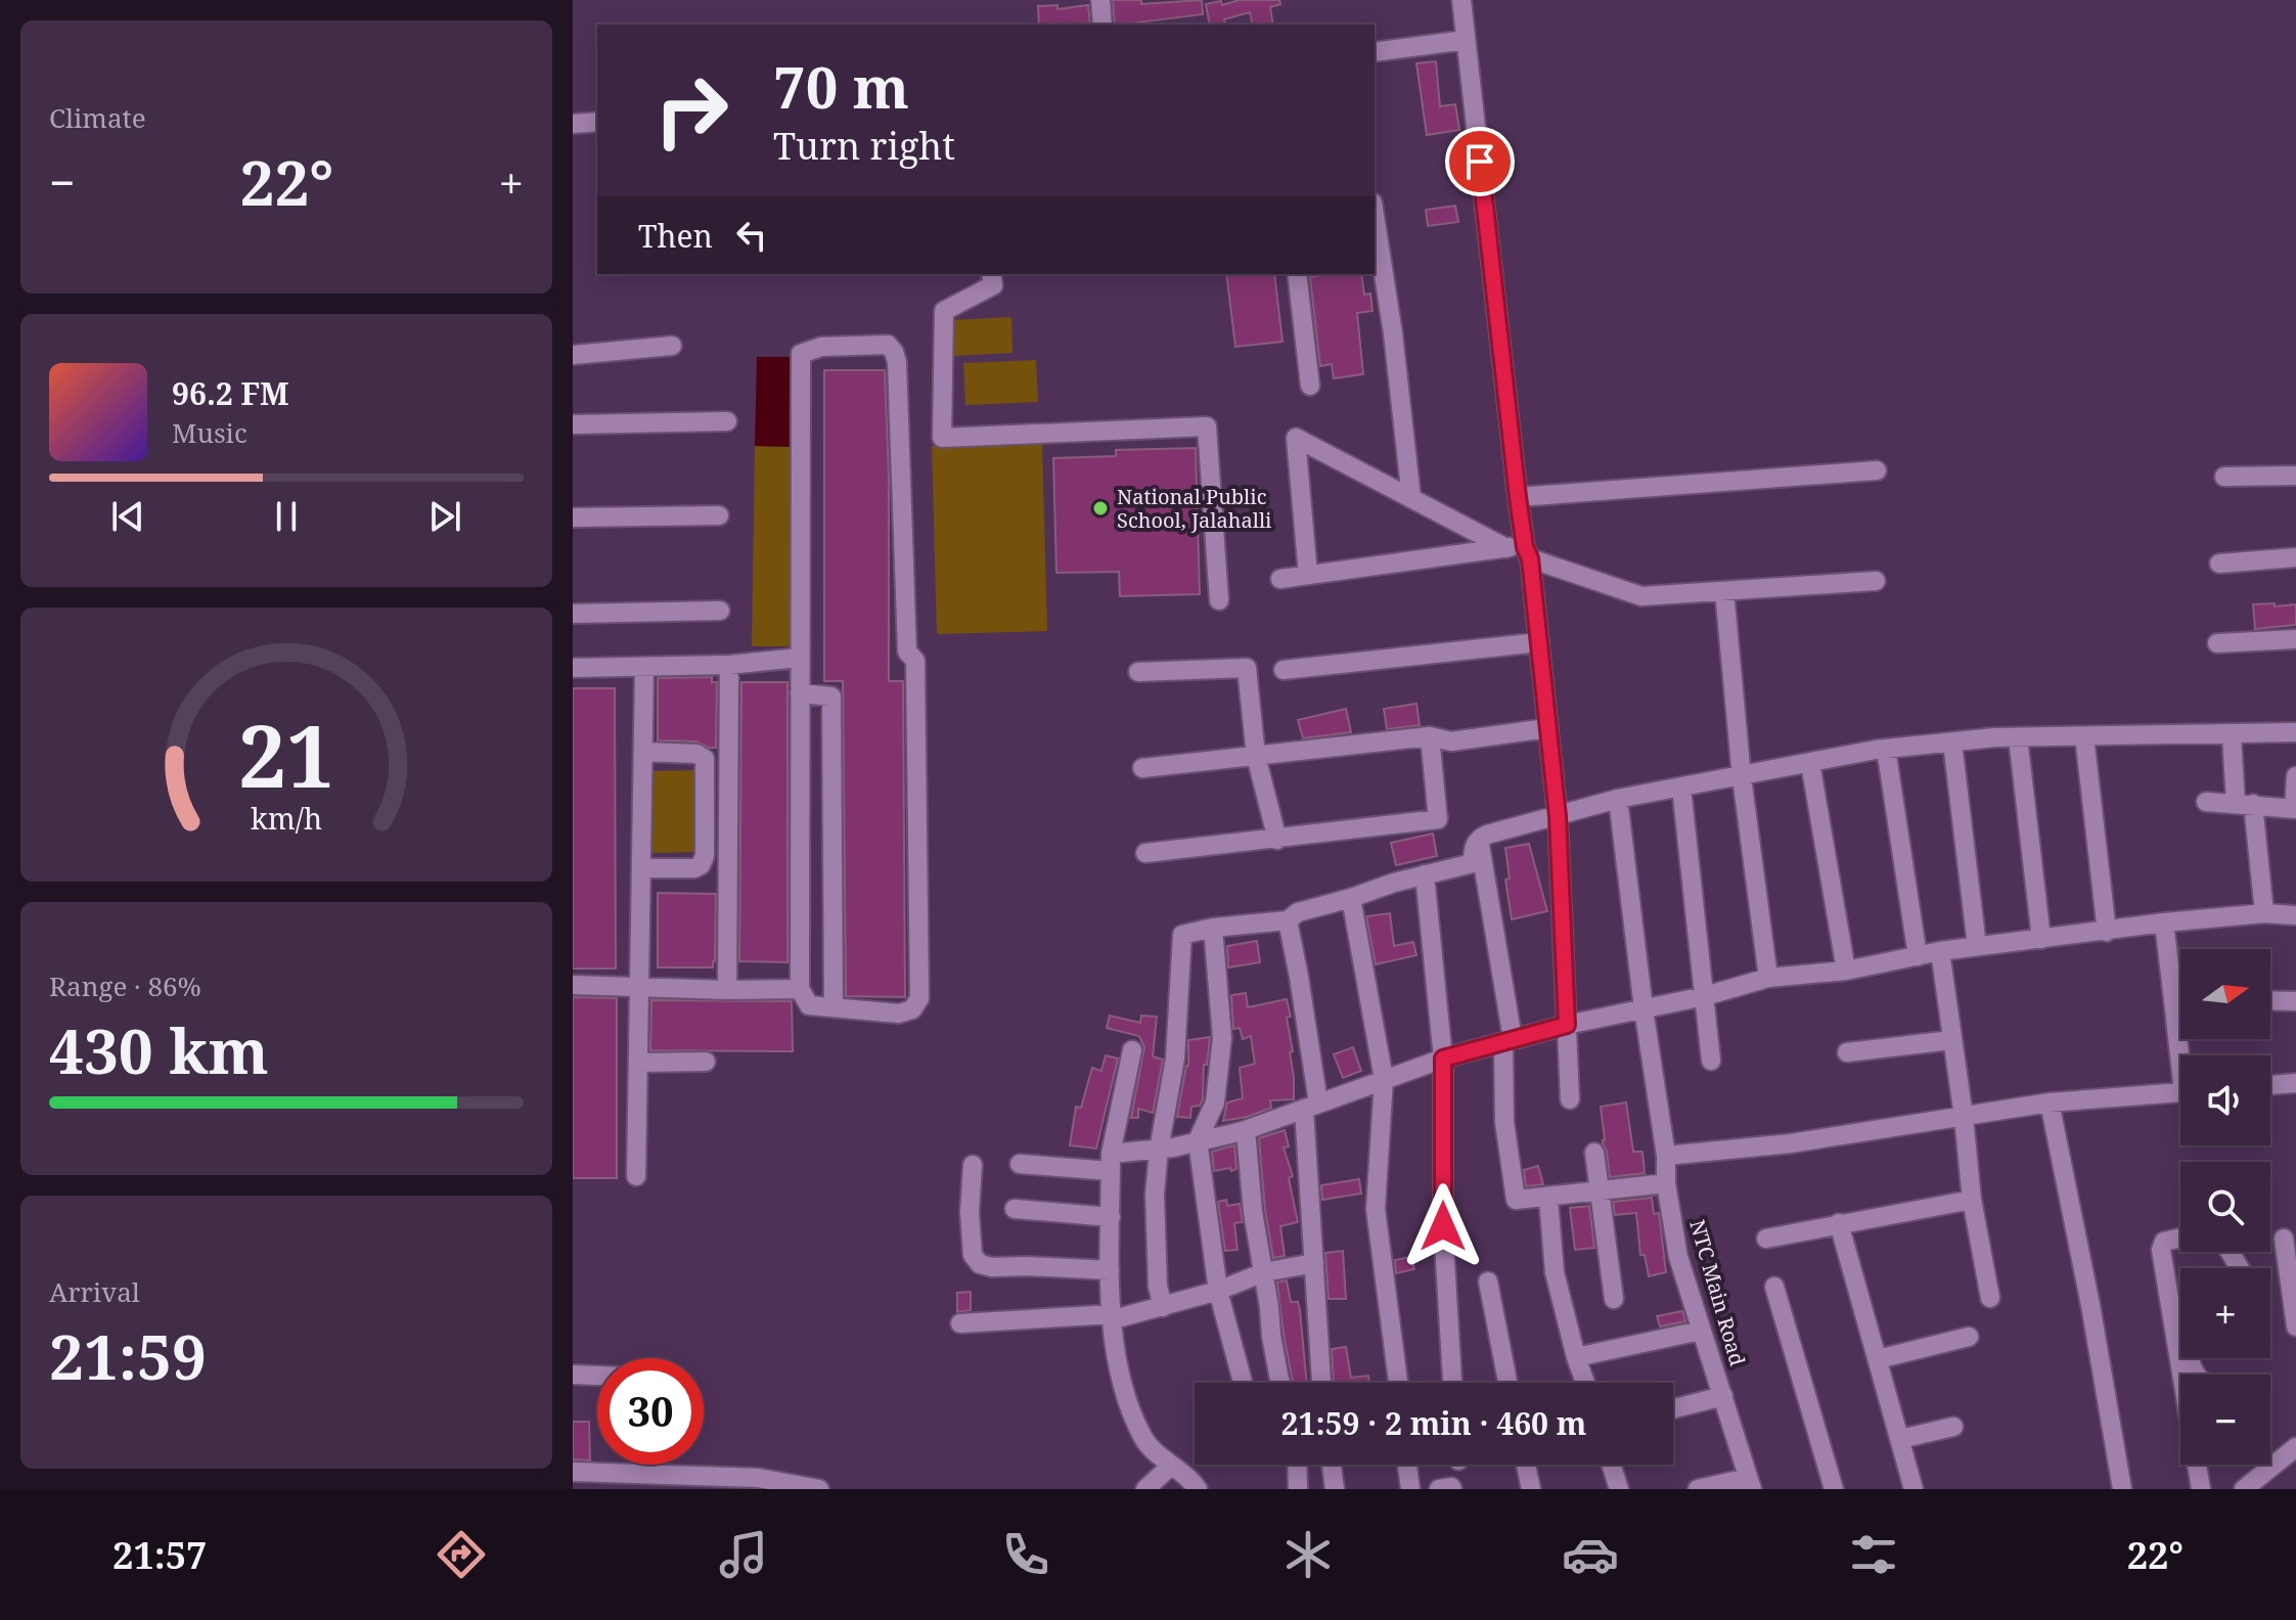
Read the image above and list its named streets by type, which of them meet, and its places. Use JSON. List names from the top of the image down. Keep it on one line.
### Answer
{"streets":{"street":["NTC Main Road"]},"places":["National Public School, Jalahalli"],"north":"right","page":{"tile":["Climate",["Range · 86%","430 km"],["Arrival","21:59"]],"turn":["70 m","Turn right"],"heat":["−","22°","+"],"then":"Then","song":["96.2 FM","Music"],"map_buttons":["+","−"],"limit":"30","trip":"21:59 · 2 min · 460 m","tabs":["21:57","22°"],"gauge":["21","km/h"]}}
